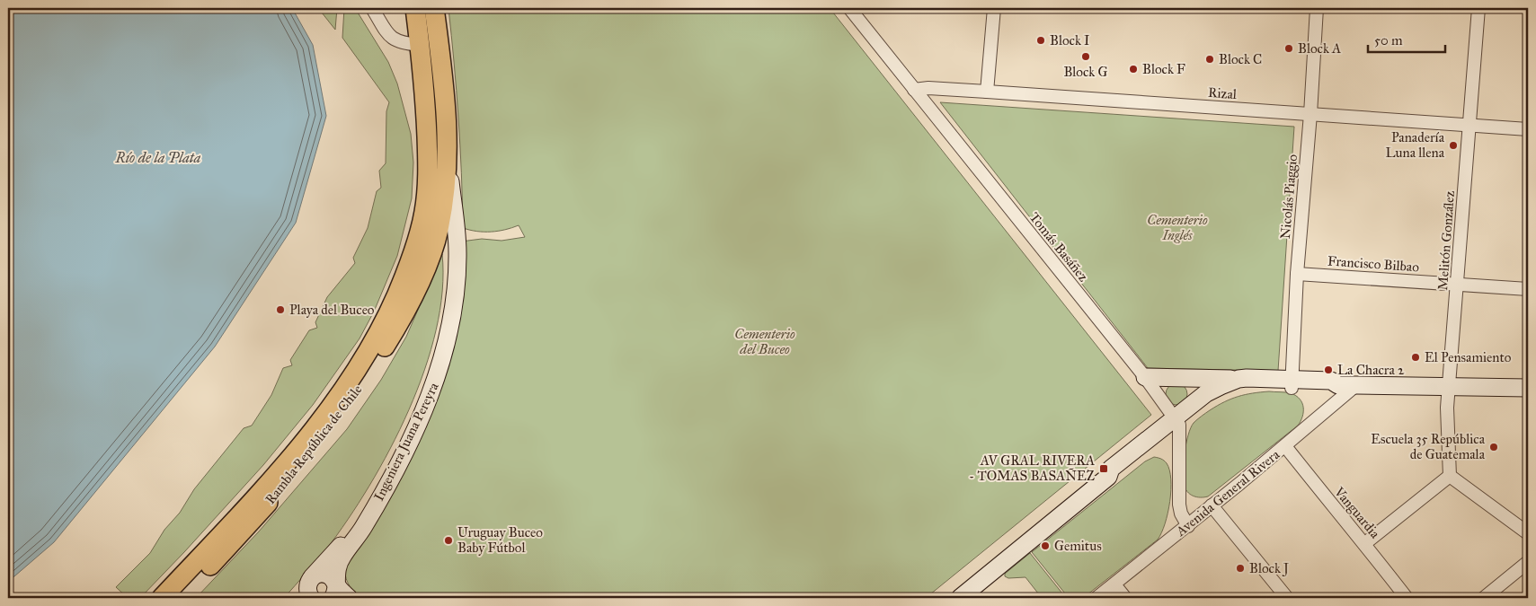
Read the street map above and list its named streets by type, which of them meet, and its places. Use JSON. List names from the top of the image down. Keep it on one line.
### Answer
{"streets":{"main road":["Ingeniera Juana Pereyra","Rambla República de Chile"],"street":["Rizal","Nicolás Piaggio","Melitón González","Tomás Basáñez","Francisco Bilbao","Avenida General Rivera","Vanguardia"]},"crossings":[["Rizal","Nicolás Piaggio"],["Rizal","Melitón González"],["Rizal","Tomás Basáñez"],["Nicolás Piaggio","Francisco Bilbao"],["Melitón González","Francisco Bilbao"],["Ingeniera Juana Pereyra","Rambla República de Chile"],["Avenida General Rivera","Vanguardia"]],"water":["Río de la Plata"],"parks":["Cementerio Inglés","Cementerio del Buceo"],"places":{"other":["Block I","Block A","Block G","Block C","Block F","Panadería Luna llena","Playa del Buceo","El Pensamiento","La Chacra 2","Escuela 35 República de Guatemala","Uruguay Buceo Baby Fútbol","Gemitus","Block J"],"transit":["AV GRAL RIVERA - TOMAS BASAÑEZ"]},"scale_bar":"50 m"}
